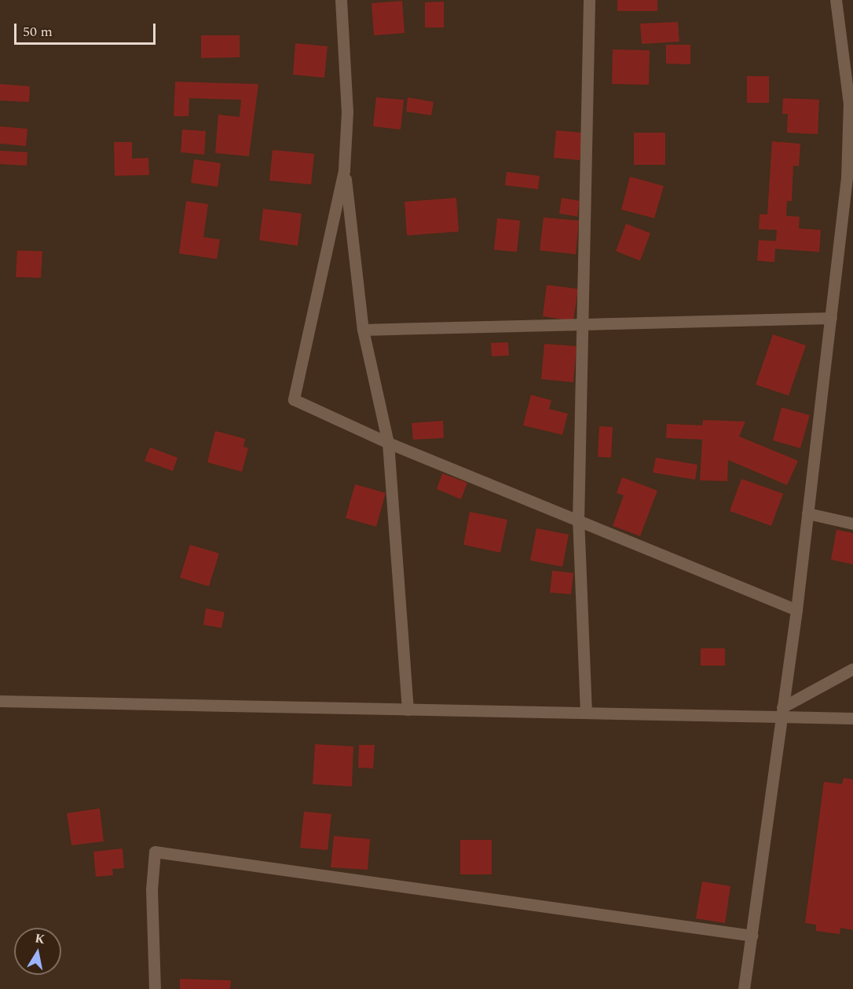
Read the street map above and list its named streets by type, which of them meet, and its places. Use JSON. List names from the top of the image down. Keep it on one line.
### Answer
{"scale_bar":"50 m","north":"top"}
